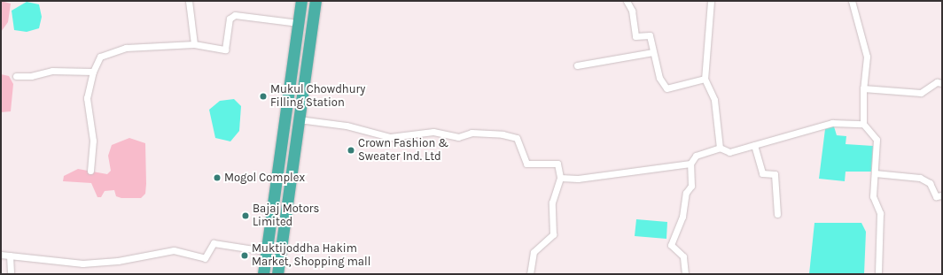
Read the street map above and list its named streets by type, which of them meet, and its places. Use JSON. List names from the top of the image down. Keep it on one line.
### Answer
{"places":["Mukul Chowdhury Filling Station","Crown Fashion & Sweater Ind. Ltd","Mogol Complex","Bajaj Motors Limited","Muktijoddha Hakim Market, Shopping mall"]}
